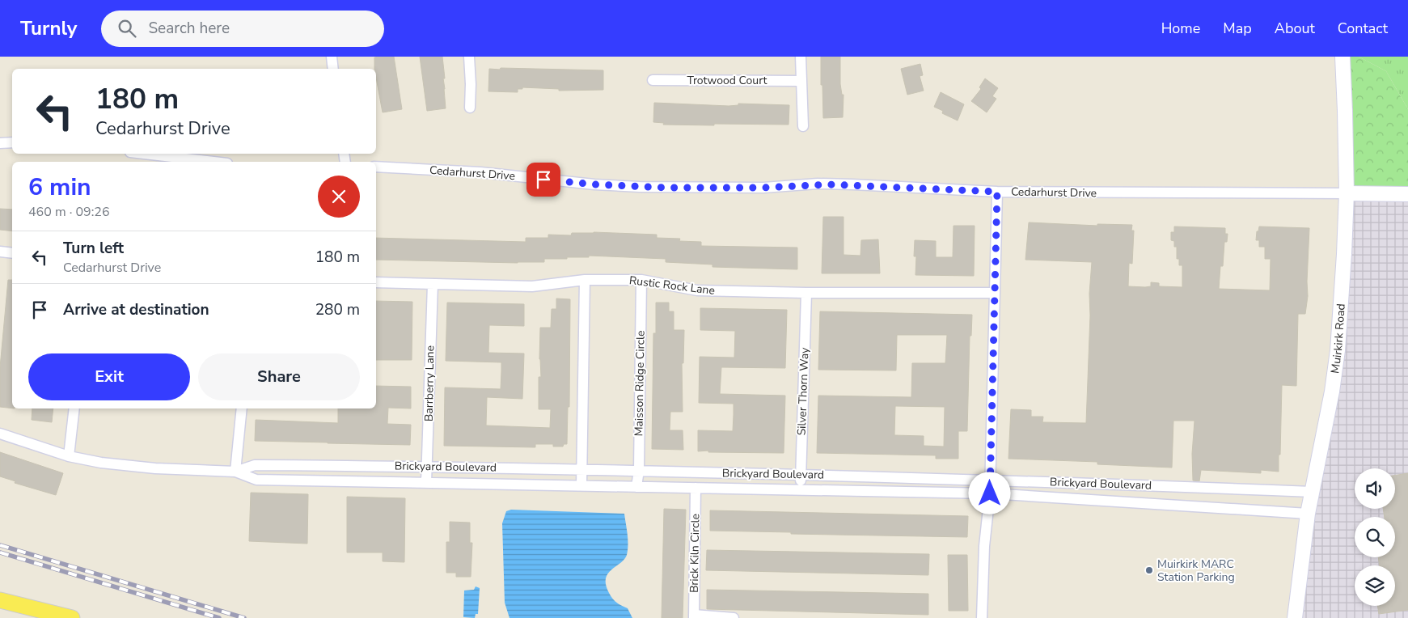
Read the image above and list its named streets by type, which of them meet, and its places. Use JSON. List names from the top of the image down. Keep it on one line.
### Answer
{"streets":{"main road":["Muirkirk Road"],"street":["Trotwood Court","Cedarhurst Drive","Rustic Rock Lane","Barrberry Lane","Maisson Ridge Circle","Silver Thorn Way","Brickyard Boulevard","Brick Kiln Circle"]},"crossings":[["Cedarhurst Drive","Muirkirk Road"],["Rustic Rock Lane","Barrberry Lane"],["Rustic Rock Lane","Maisson Ridge Circle"],["Rustic Rock Lane","Silver Thorn Way"],["Muirkirk Road","Brickyard Boulevard"],["Barrberry Lane","Brickyard Boulevard"],["Maisson Ridge Circle","Brickyard Boulevard"],["Silver Thorn Way","Brickyard Boulevard"],["Brickyard Boulevard","Brick Kiln Circle"]],"places":["Muirkirk MARC Station Parking"],"page":{"header":"Turnly","search":"Search here","nav":["Home","Map","About","Contact"],"turn":["180 m","Cedarhurst Drive"],"heading":["6 min","460 m · 09:26"],"list":[{"name":"Turn left","note":"Cedarhurst Drive","value":"180 m"},{"name":"Arrive at destination","value":"280 m"}],"buttons":["Exit","Share"]}}
